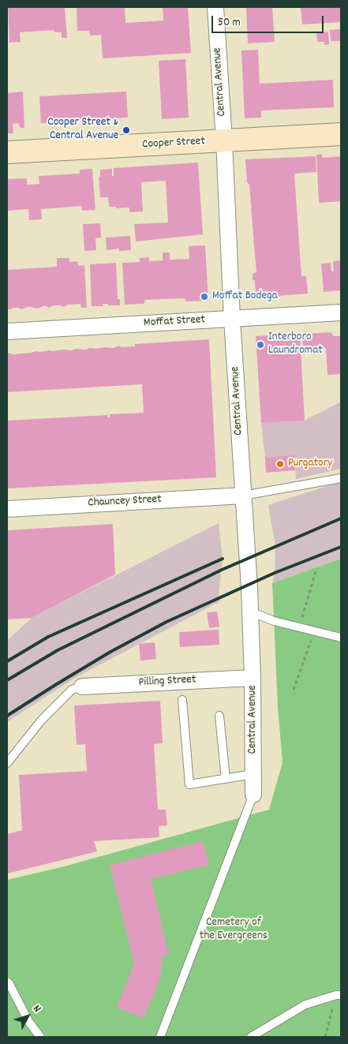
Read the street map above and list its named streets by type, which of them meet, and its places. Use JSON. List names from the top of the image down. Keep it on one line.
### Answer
{"streets":{"main road":["Cooper Street"],"street":["Central Avenue","Moffat Street","Chauncey Street","Pilling Street"]},"crossings":[["Central Avenue","Cooper Street"],["Central Avenue","Moffat Street"],["Central Avenue","Chauncey Street"],["Central Avenue","Pilling Street"]],"parks":["Cemetery of the Evergreens"],"places":["Cooper Street & Central Avenue","Moffat Bodega","Interboro Laundromat","Purgatory"],"scale_bar":"50 m","north":"top right"}
